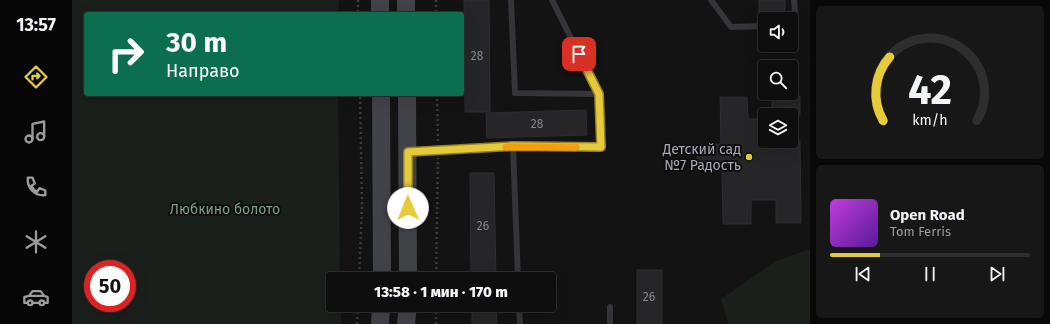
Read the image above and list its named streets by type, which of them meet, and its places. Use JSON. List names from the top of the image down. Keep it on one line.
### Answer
{"parks":["Любкино болото"],"places":["Детский сад №7 Радость"],"house_numbers":["28","28","26","26"],"page":{"tabs":"13:57","turn":["30 m","Направо"],"song":["Open Road","Tom Ferris"],"limit":"50","trip":"13:58 · 1 мин · 170 m","gauge":["42","km/h"]}}
